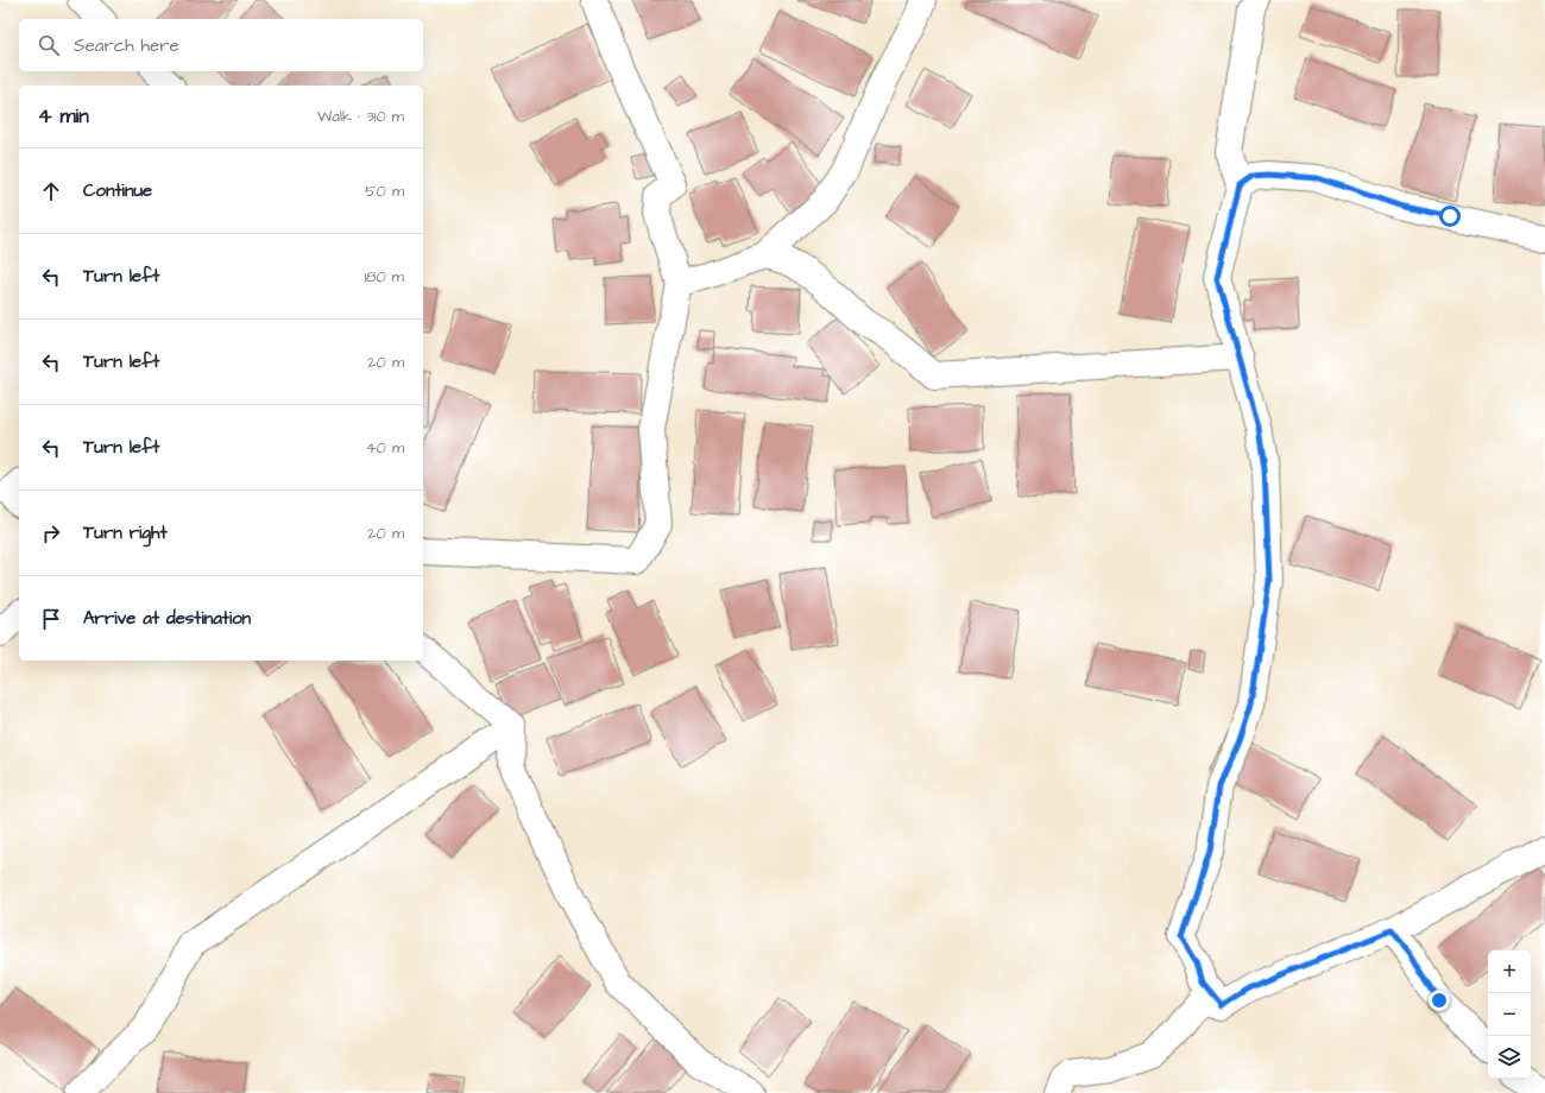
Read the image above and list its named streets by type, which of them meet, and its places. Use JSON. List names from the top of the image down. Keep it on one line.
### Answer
{"page":{"search":"Search here","heading":["4 min","Walk · 310 m"],"list":[["Continue","50 m"],["Turn left","180 m"],["Turn left","20 m"],["Turn left","40 m"],["Turn right","20 m"],"Arrive at destination"],"map_buttons":["+","−"]}}
